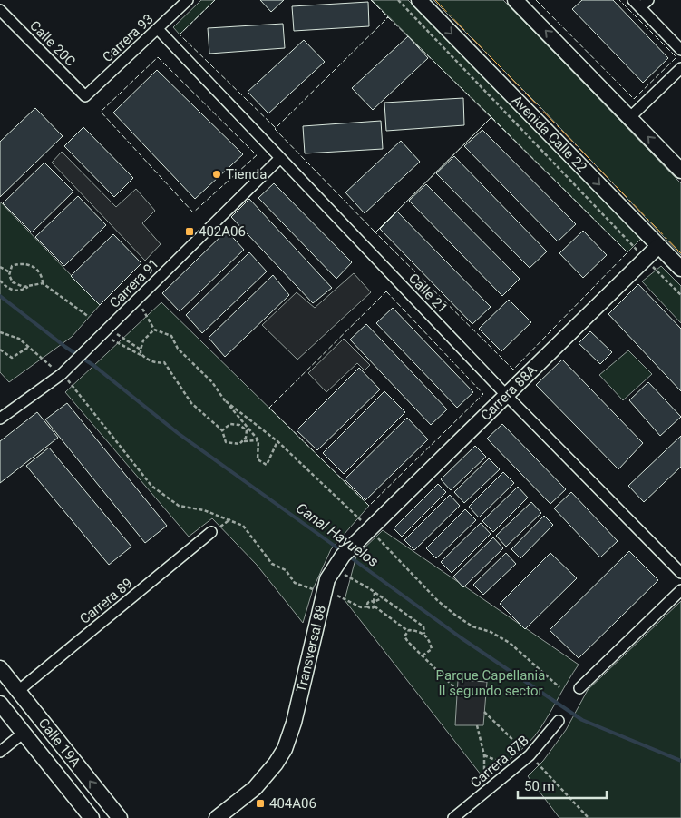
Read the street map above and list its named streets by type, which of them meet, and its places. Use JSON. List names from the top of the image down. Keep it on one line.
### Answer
{"streets":{"street":["Carrera 93","Calle 20C","Avenida Calle 22","Carrera 91","Calle 21","Carrera 88A","Carrera 89","Transversal 88","Calle 19A","Carrera 87B"]},"crossings":[["Carrera 93","Calle 20C"],["Carrera 93","Calle 21"],["Avenida Calle 22","Carrera 88A"],["Carrera 91","Calle 21"],["Calle 21","Carrera 88A"],["Carrera 88A","Transversal 88"],["Carrera 89","Calle 19A"]],"water":["Canal Hayuelos"],"parks":["Parque Capellania II segundo sector"],"places":{"other":["Tienda"],"transit":["402A06","404A06"]},"scale_bar":"50 m"}
